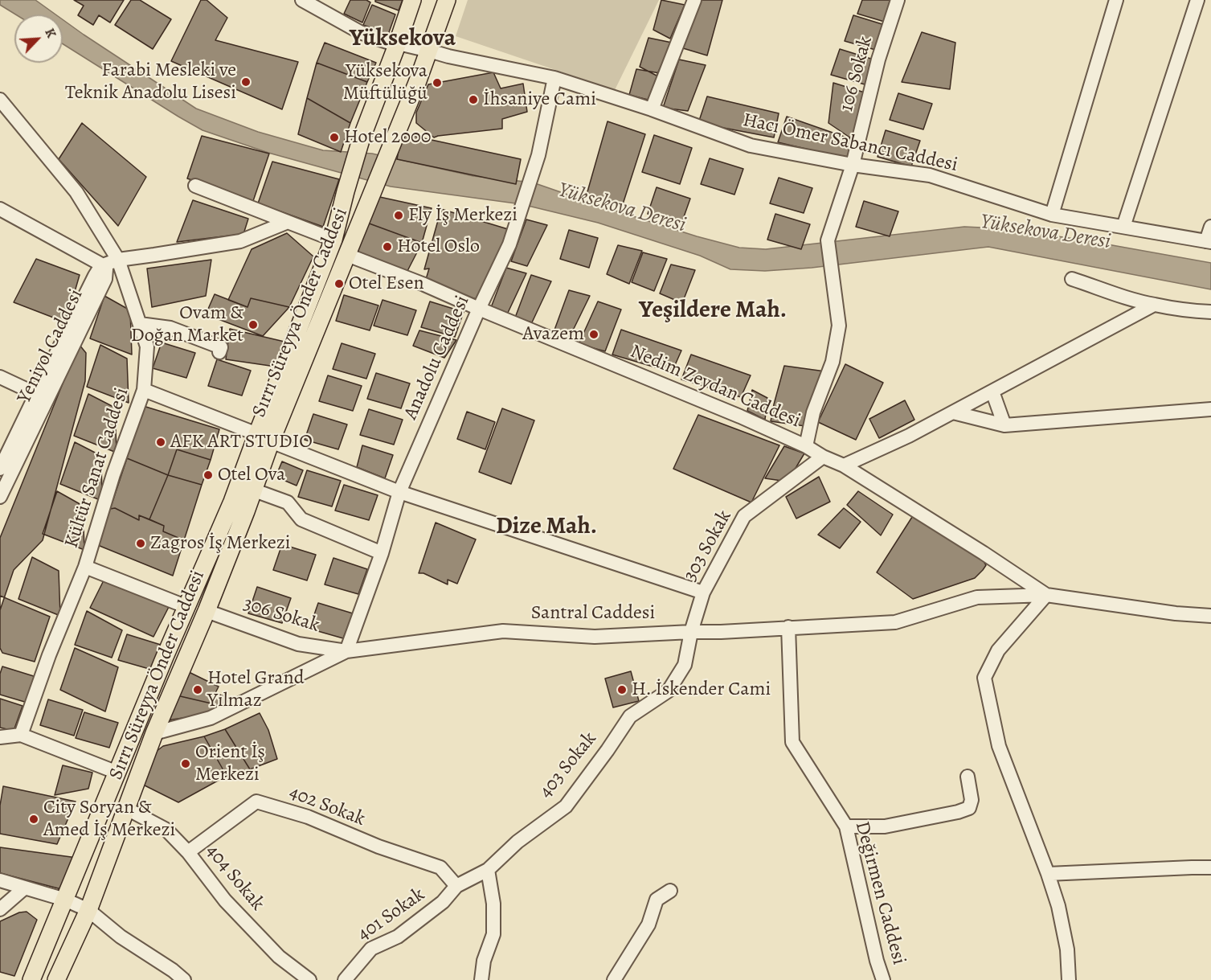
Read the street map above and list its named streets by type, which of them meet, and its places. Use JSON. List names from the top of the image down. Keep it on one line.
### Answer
{"streets":{"main road":["Sırrı Süreyya Önder Caddesi"],"street":["106 Sokak","Hacı Ömer Sabancı Caddesi","Yeniyol Caddesi","Anadolu Caddesi","Nedim Zeydan Caddesi","Kültür Sanat Caddesi","303 Sokak","Santral Caddesi","306 Sokak","403 Sokak","402 Sokak","404 Sokak","Değirmen Caddesi","401 Sokak"]},"crossings":[["106 Sokak","Hacı Ömer Sabancı Caddesi"],["106 Sokak","Nedim Zeydan Caddesi"],["Hacı Ömer Sabancı Caddesi","Sırrı Süreyya Önder Caddesi"],["Hacı Ömer Sabancı Caddesi","Anadolu Caddesi"],["Sırrı Süreyya Önder Caddesi","Nedim Zeydan Caddesi"],["Sırrı Süreyya Önder Caddesi","Santral Caddesi"],["Sırrı Süreyya Önder Caddesi","306 Sokak"],["Sırrı Süreyya Önder Caddesi","404 Sokak"],["Anadolu Caddesi","Nedim Zeydan Caddesi"],["Anadolu Caddesi","Santral Caddesi"],["Anadolu Caddesi","306 Sokak"],["Nedim Zeydan Caddesi","303 Sokak"],["Nedim Zeydan Caddesi","Santral Caddesi"],["303 Sokak","Santral Caddesi"],["303 Sokak","403 Sokak"],["Santral Caddesi","306 Sokak"],["Santral Caddesi","403 Sokak"],["Santral Caddesi","Değirmen Caddesi"],["403 Sokak","401 Sokak"],["402 Sokak","404 Sokak"],["402 Sokak","401 Sokak"]],"districts":["Yüksekova","Yeşildere Mah.","Dize Mah."],"water":["Yüksekova Deresi"],"places":["Farabi Mesleki ve Teknik Anadolu Lisesi","Yüksekova Müftülüğü","İhsaniye Cami","Hotel 2000","Fly İş Merkezi","Hotel Oslo","Otel Esen","Ovam & Doğan Market","Avazem","AFK ART STUDIO","Otel Ova","Zagros İş Merkezi","Hotel Grand Yılmaz","H. İskender Cami","Orient İş Merkezi","City Soryan & Amed İş Merkezi"],"north":"top right"}
